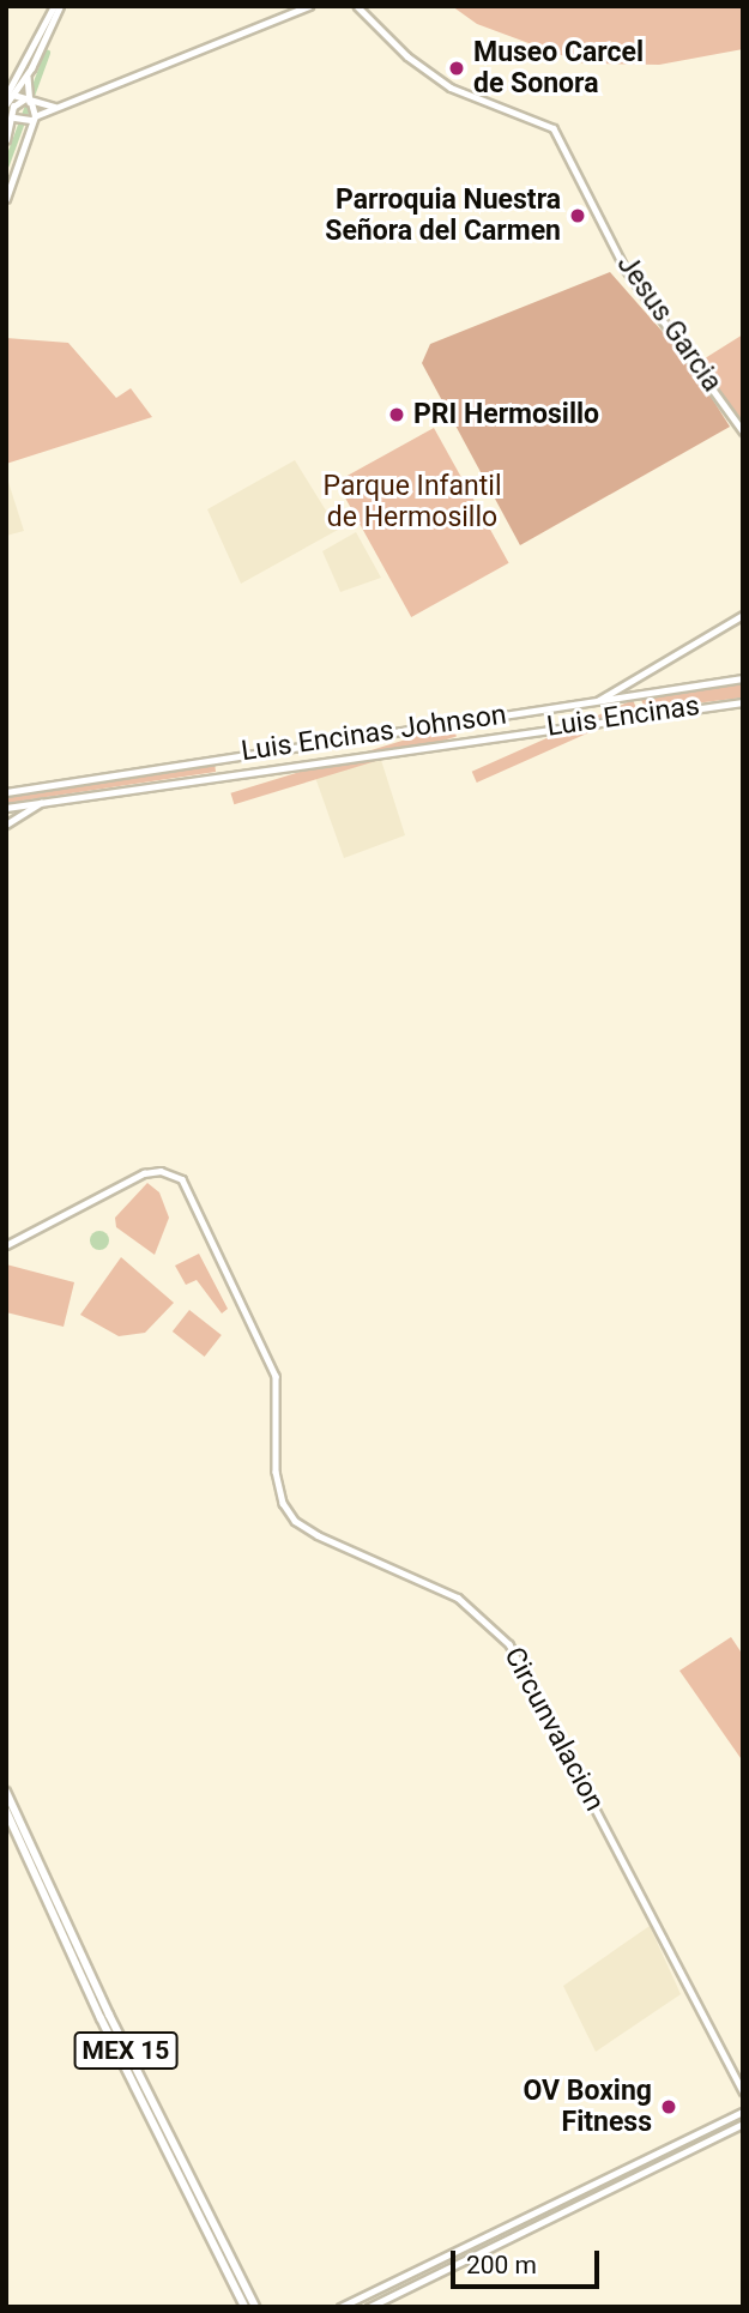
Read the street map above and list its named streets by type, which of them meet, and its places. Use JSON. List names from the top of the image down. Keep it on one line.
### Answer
{"streets":{"highway":["MEX 15"],"main road":["Luis Encinas","Luis Encinas Johnson"],"street":["Jesus Garcia","Circunvalacion"]},"parks":["Parque Infantil de Hermosillo"],"places":["Museo Carcel de Sonora","Parroquia Nuestra Señora del Carmen","PRI Hermosillo","OV Boxing Fitness"],"scale_bar":"200 m"}
